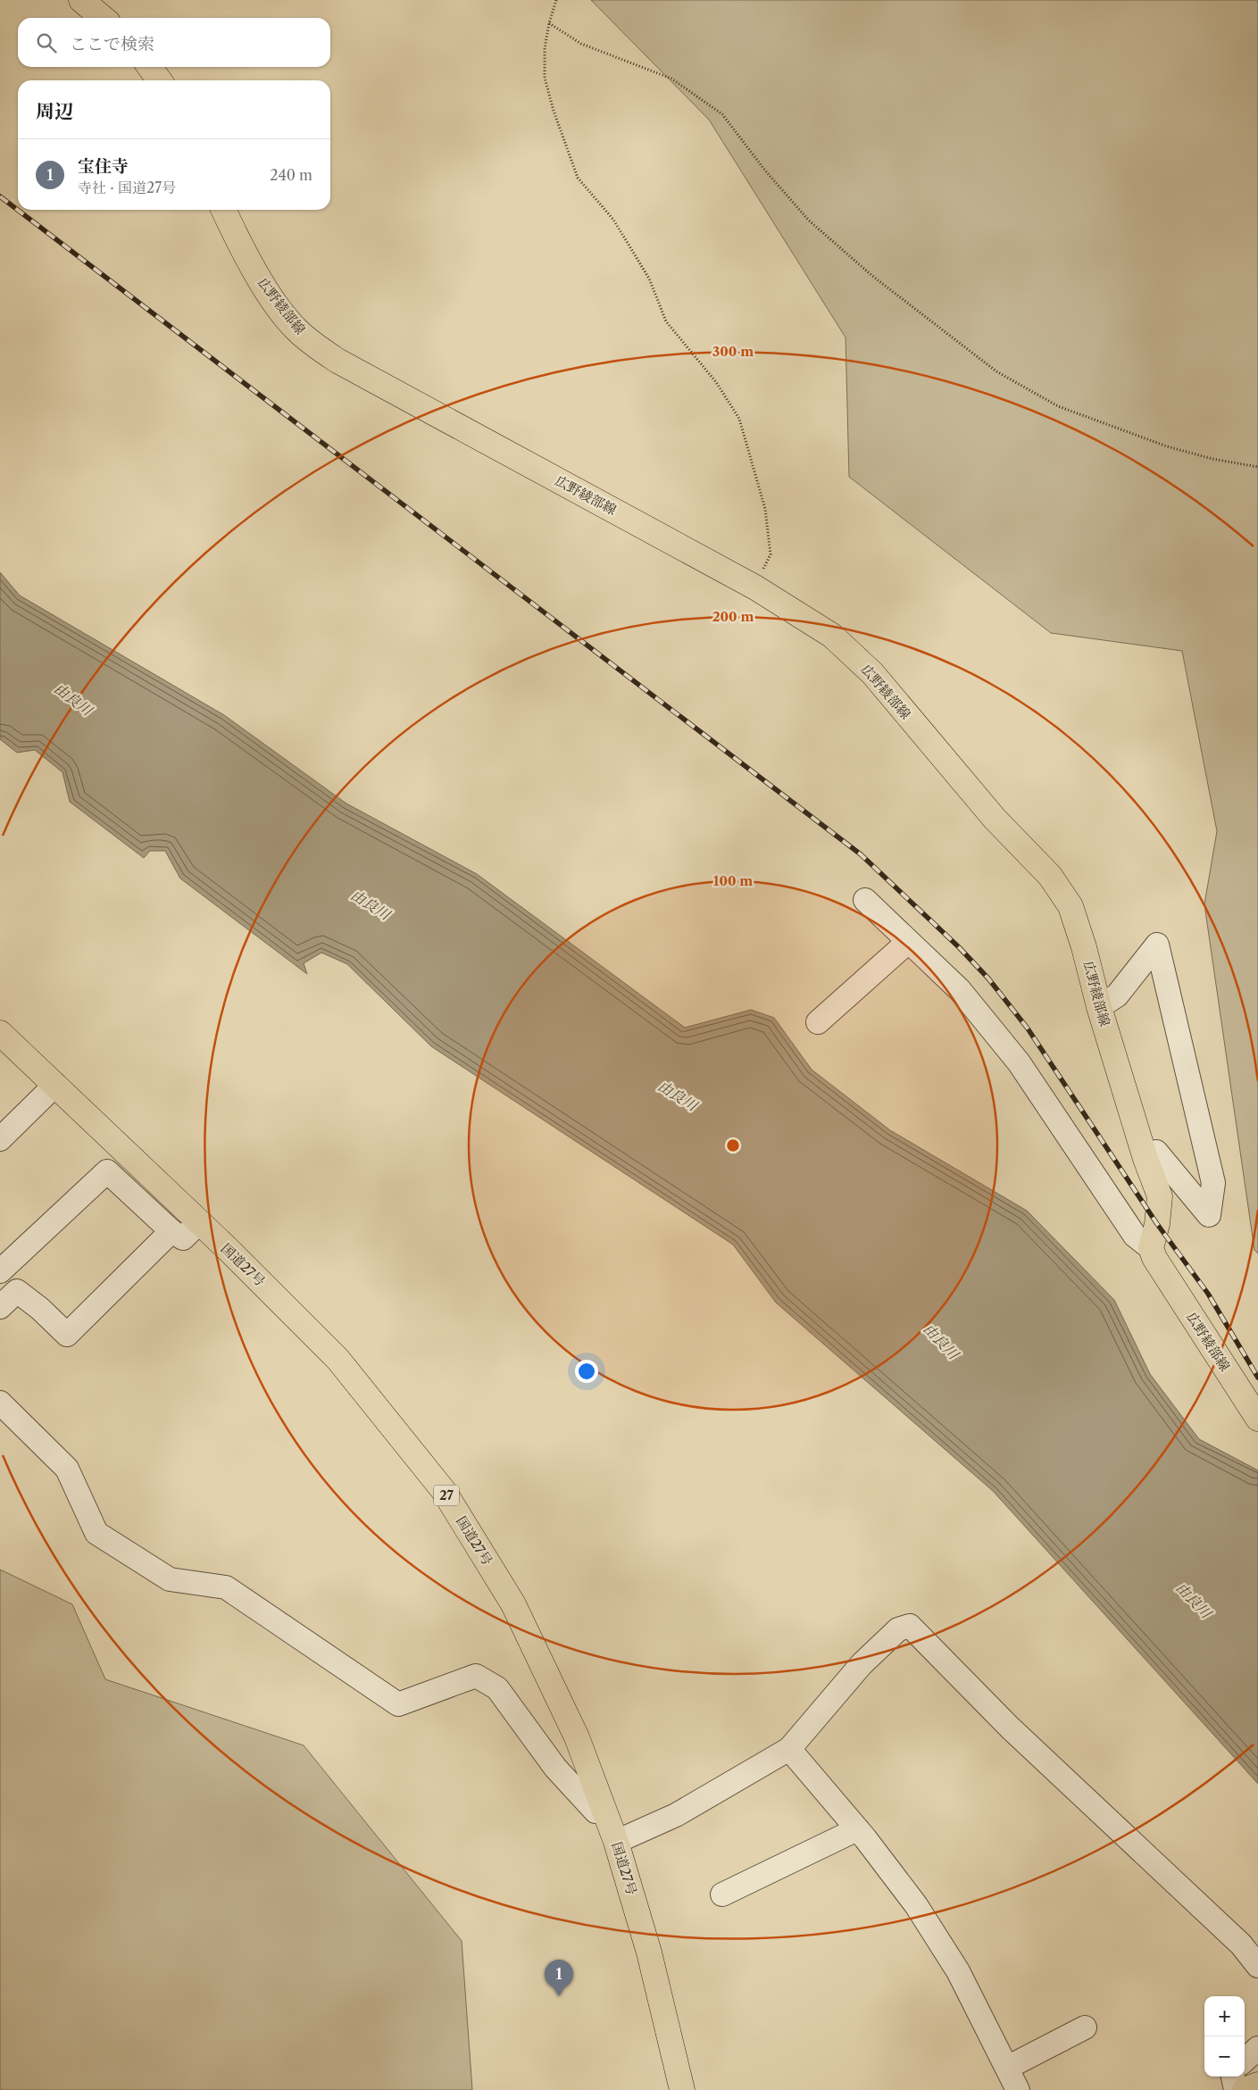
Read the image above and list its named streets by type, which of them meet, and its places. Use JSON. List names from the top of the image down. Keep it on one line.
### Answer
{"streets":{"main road":["広野綾部線","国道27号","27"]},"water":["由良川"],"page":{"search":"ここで検索","heading":"周辺","list":[{"mark":"1","name":"宝住寺","note":"寺社 · 国道27号","value":"240 m"}],"pins":"1","map_buttons":["+","−"]},"rings":["300 m","200 m","100 m"]}
